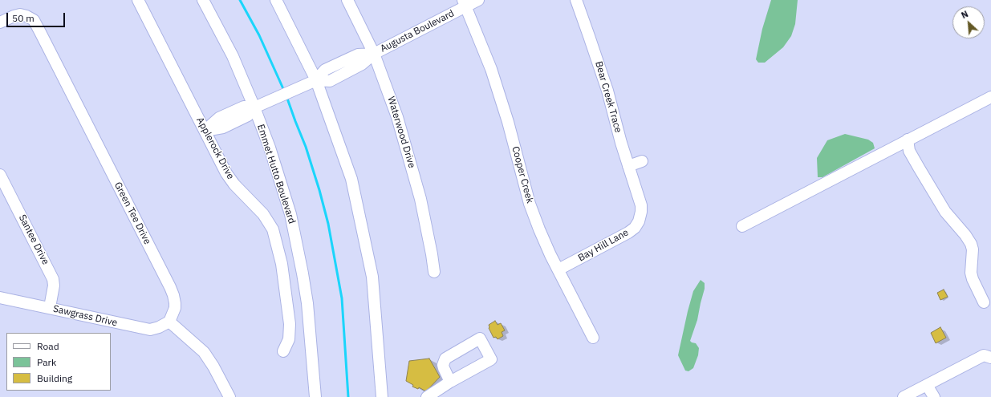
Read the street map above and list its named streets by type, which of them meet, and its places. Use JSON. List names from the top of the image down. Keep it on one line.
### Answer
{"streets":{"street":["Augusta Boulevard","Bear Creek Trace","Waterwood Drive","Applerock Drive","Emmet Hutto Boulevard","Cooper Creek","Green Tee Drive","Santee Drive","Bay Hill Lane","Sawgrass Drive"]},"crossings":[["Augusta Boulevard","Waterwood Drive"],["Augusta Boulevard","Applerock Drive"],["Augusta Boulevard","Emmet Hutto Boulevard"],["Augusta Boulevard","Cooper Creek"],["Bear Creek Trace","Bay Hill Lane"],["Cooper Creek","Bay Hill Lane"],["Green Tee Drive","Sawgrass Drive"],["Santee Drive","Sawgrass Drive"]],"legend":["Road","Park","Building"],"scale_bar":"50 m","north":"top left"}
